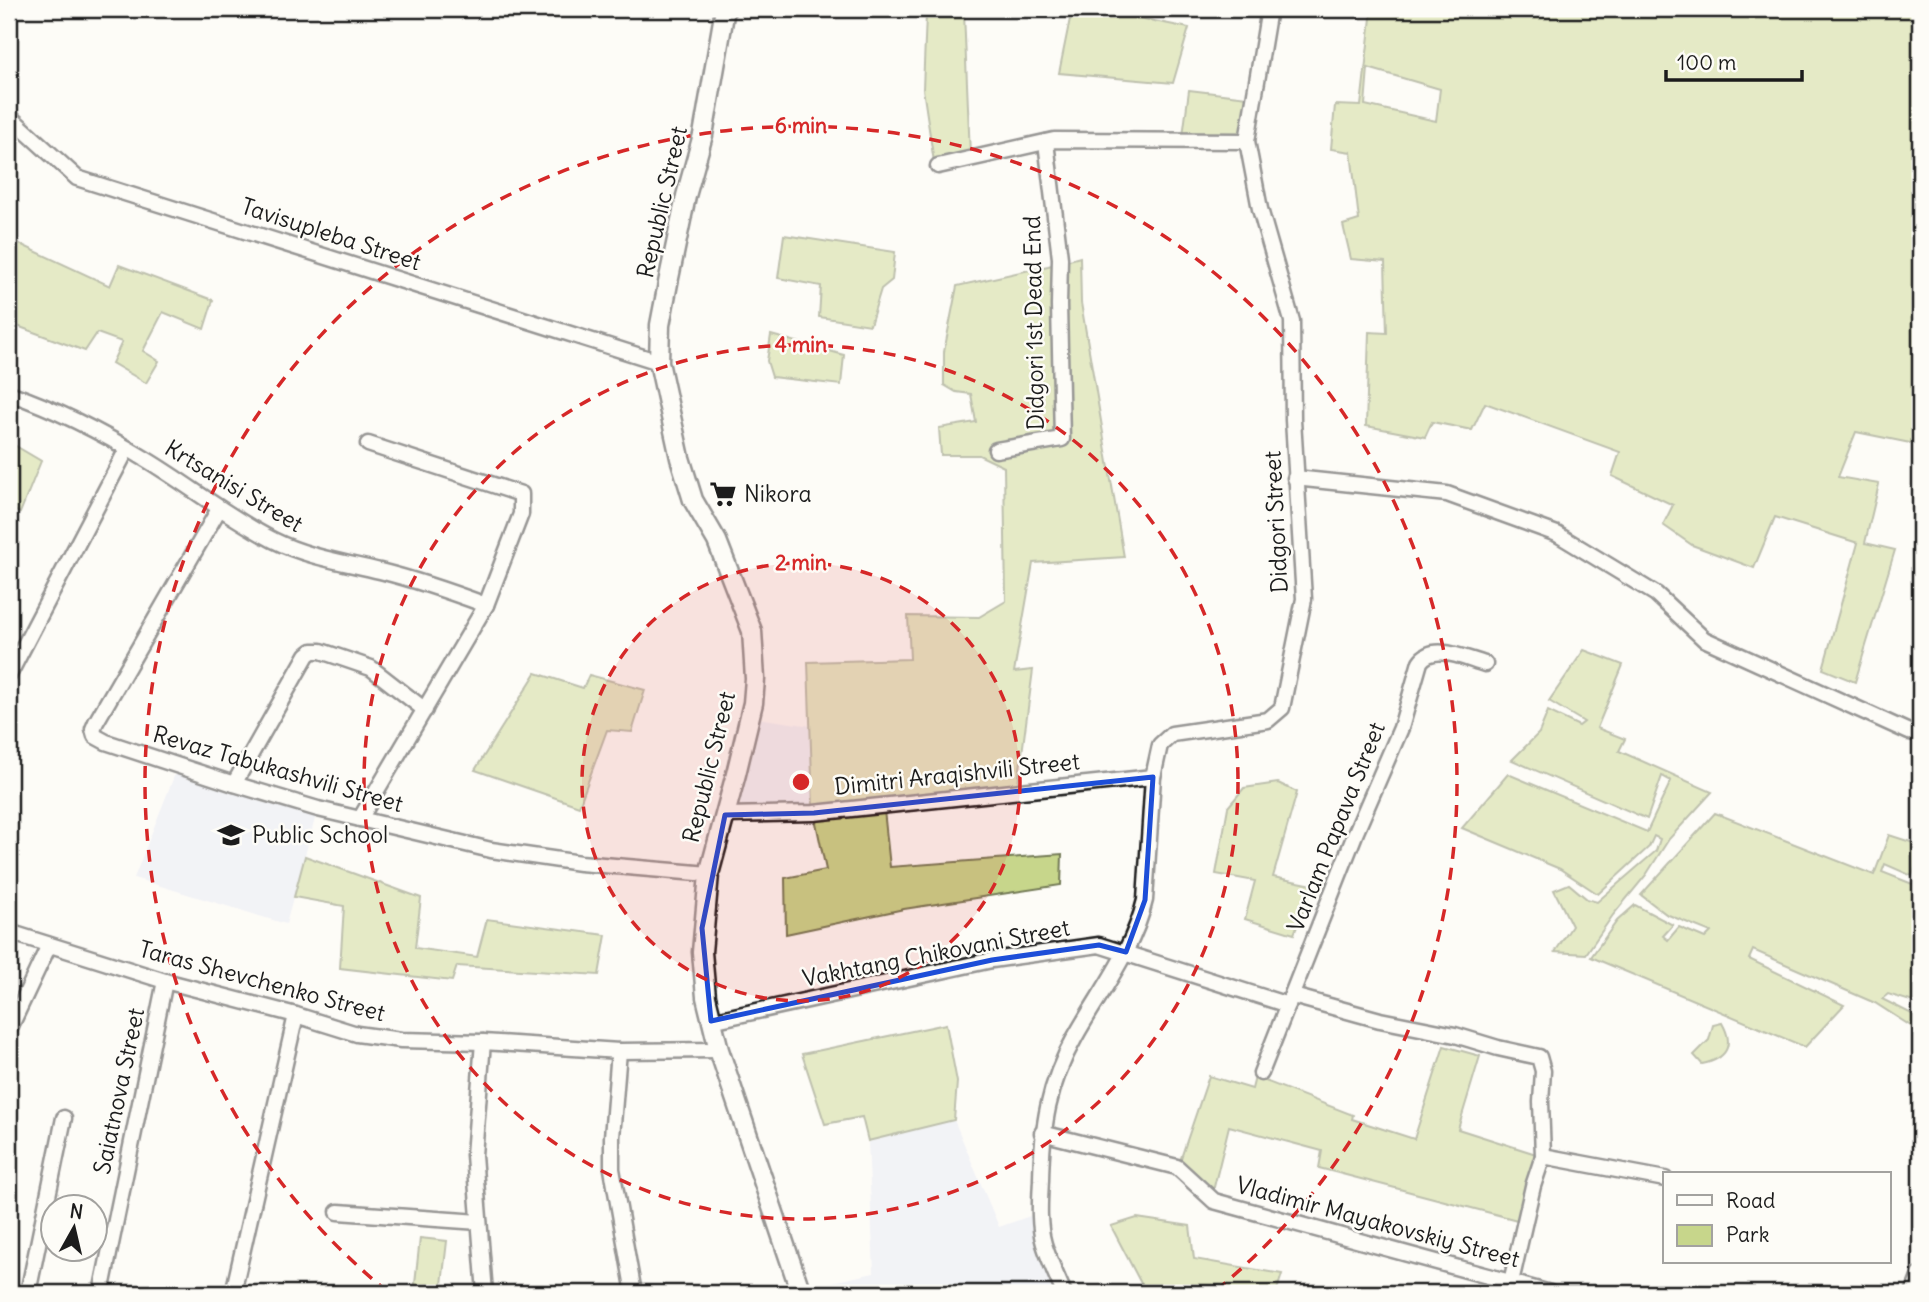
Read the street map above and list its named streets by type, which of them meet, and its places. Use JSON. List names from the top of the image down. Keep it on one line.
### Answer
{"streets":{"main road":["Republic Street"],"street":["Tavisupleba Street","Didgori 1st Dead End","Krtsanisi Street","Didgori Street","Revaz Tabukashvili Street","Dimitri Araqishvili Street","Varlam Papava Street","Vakhtang Chikovani Street","Taras Shevchenko Street","Saiatnova Street","Vladimir Mayakovskiy Street"]},"crossings":[["Republic Street","Tavisupleba Street"],["Republic Street","Revaz Tabukashvili Street"],["Republic Street","Dimitri Araqishvili Street"],["Republic Street","Vakhtang Chikovani Street"],["Republic Street","Taras Shevchenko Street"],["Krtsanisi Street","Revaz Tabukashvili Street"],["Didgori Street","Dimitri Araqishvili Street"],["Didgori Street","Vakhtang Chikovani Street"],["Didgori Street","Vladimir Mayakovskiy Street"],["Varlam Papava Street","Vakhtang Chikovani Street"],["Taras Shevchenko Street","Saiatnova Street"]],"places":{"supermarket":["Nikora"],"school or university":["Public School"]},"legend":["Road","Park"],"scale_bar":"100 m","north":"top","rings":["6 min","4 min","2 min"]}
